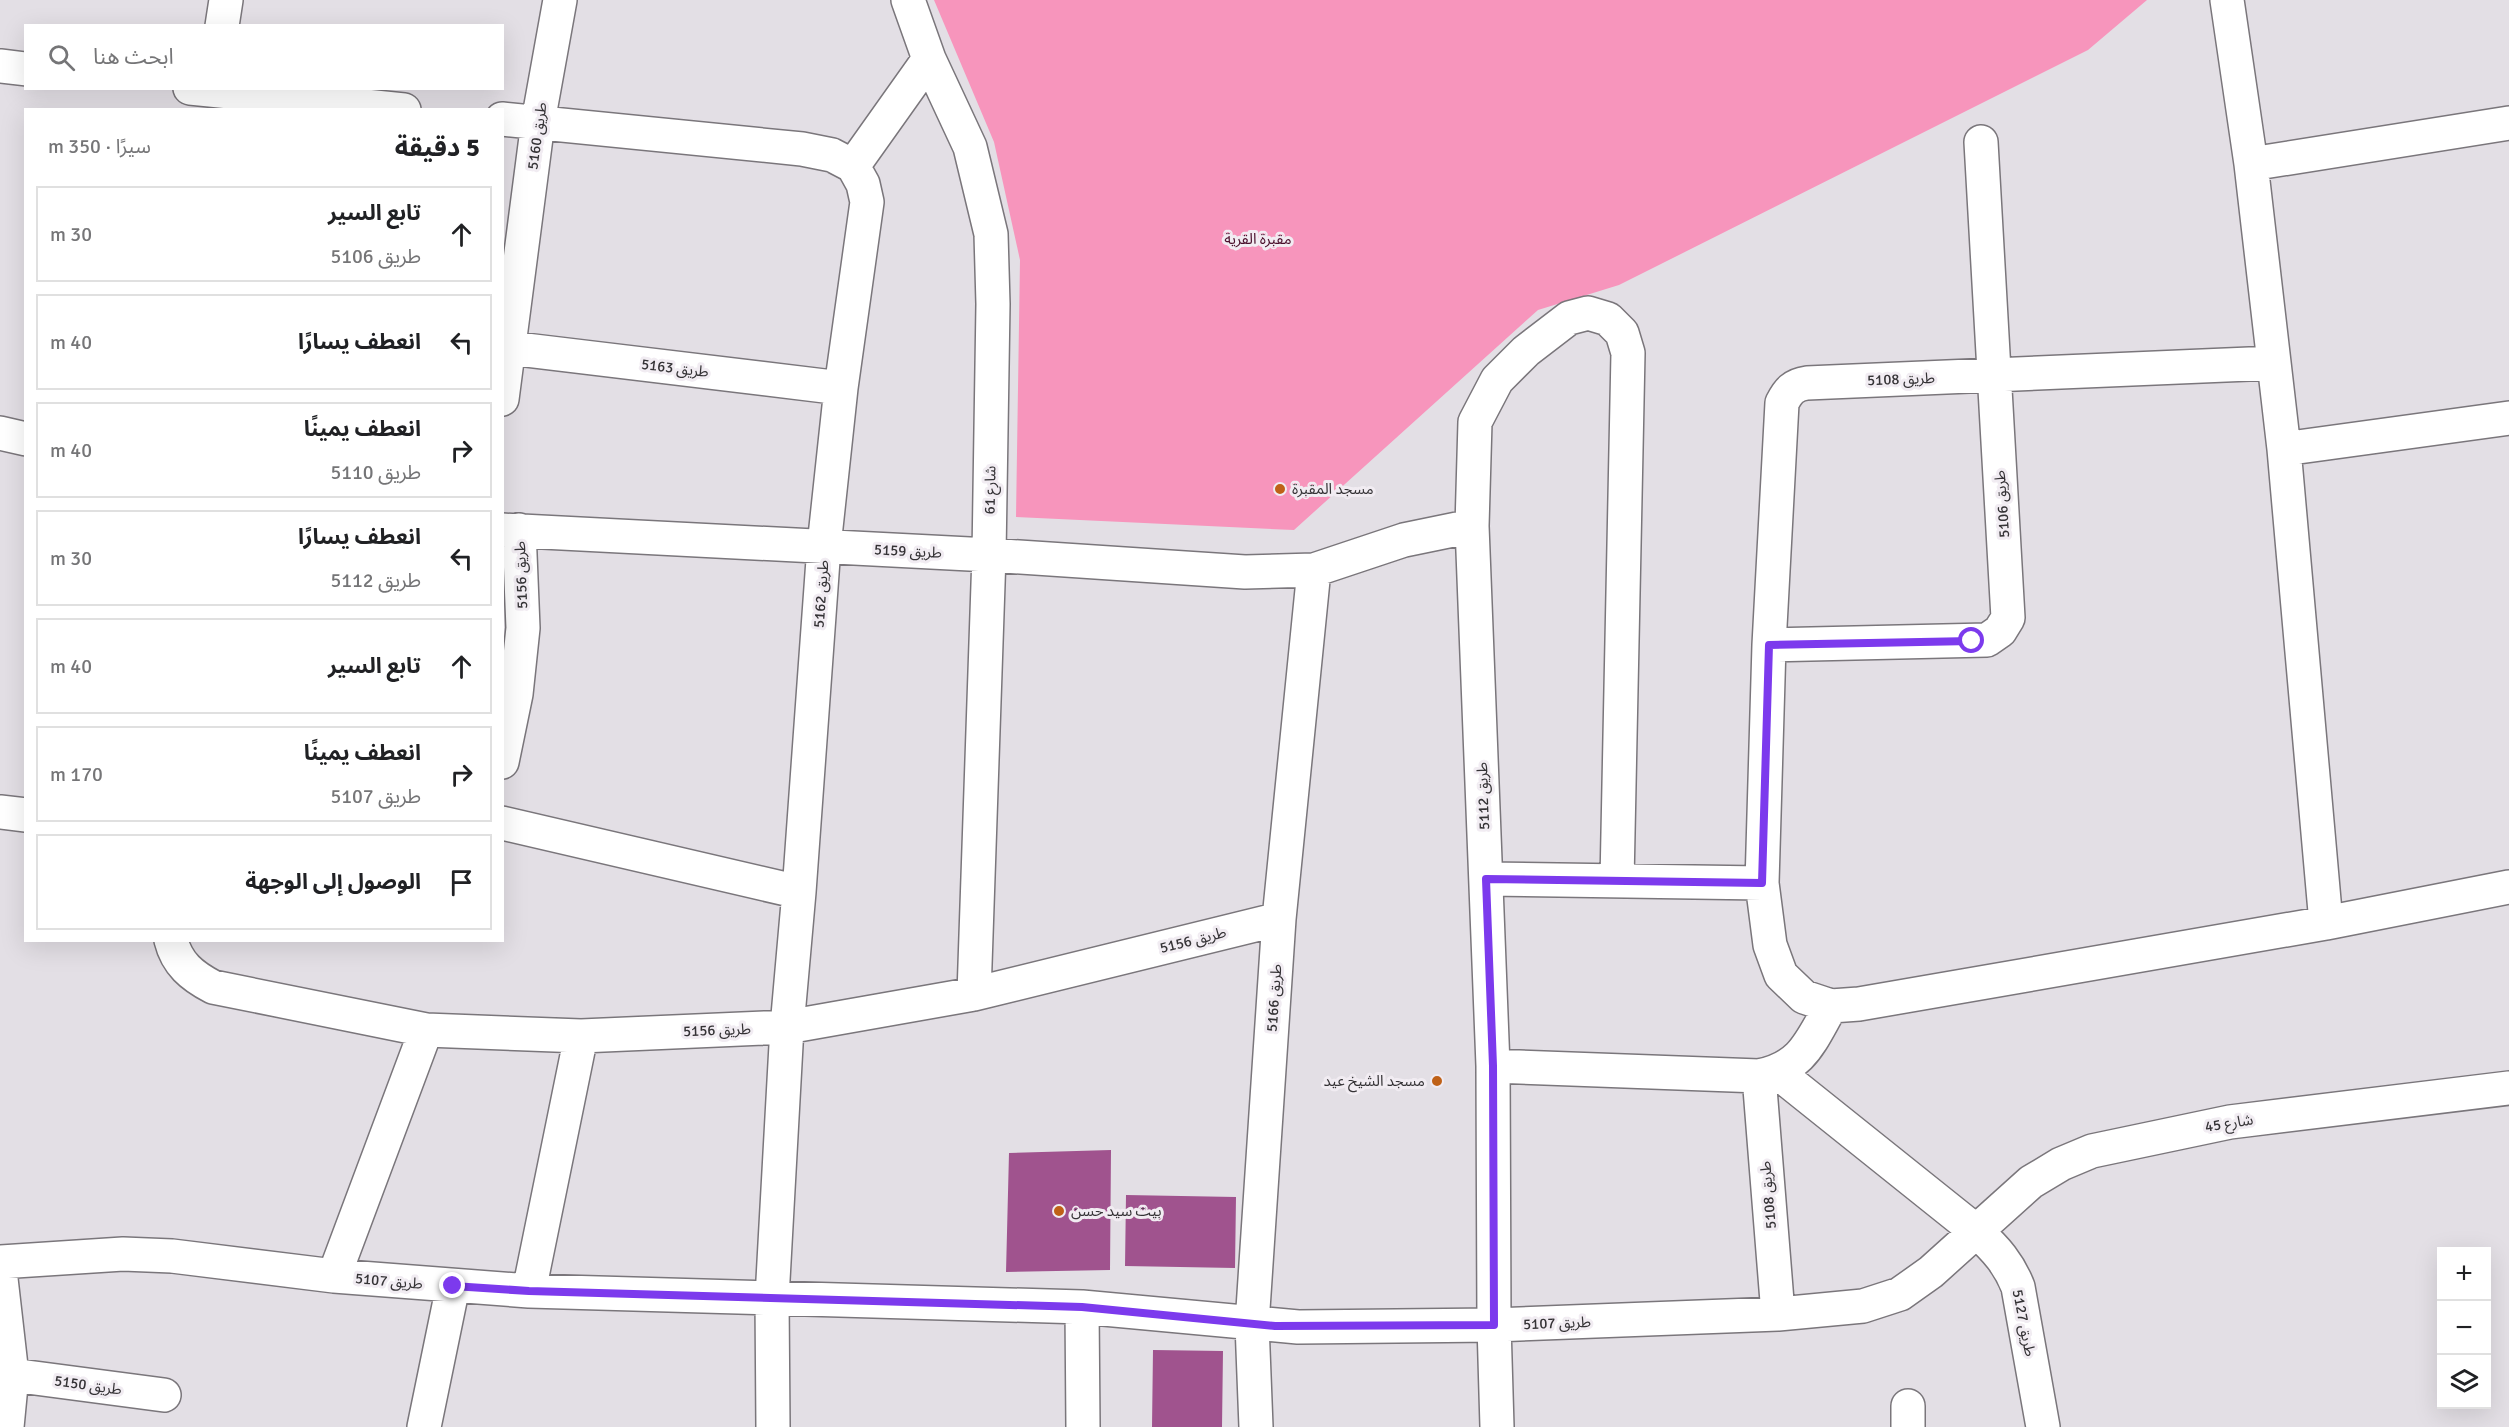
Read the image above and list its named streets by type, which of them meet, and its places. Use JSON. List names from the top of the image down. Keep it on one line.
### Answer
{"streets":{"street":["طريق 5160","طريق 5163","طريق 5108","شارع 61","طريق 5106","طريق 5159","طريق 5156","طريق 5162","طريق 5112","طريق 5166","شارع 45","طريق 5107","طريق 5127","طريق 5150"]},"crossings":[["طريق 5160","طريق 5163"],["طريق 5163","طريق 5162"],["طريق 5108","طريق 5106"],["طريق 5108","طريق 5107"],["طريق 5108","طريق 5127"],["شارع 61","طريق 5159"],["شارع 61","طريق 5156"],["طريق 5159","طريق 5156"],["طريق 5159","طريق 5162"],["طريق 5159","طريق 5112"],["طريق 5159","طريق 5166"],["طريق 5156","طريق 5162"],["طريق 5156","طريق 5166"],["طريق 5162","طريق 5107"],["طريق 5112","طريق 5107"],["طريق 5166","طريق 5107"],["شارع 45","طريق 5107"],["شارع 45","طريق 5127"],["طريق 5107","طريق 5127"]],"parks":["مقبرة القرية"],"places":["مسجد المقبرة","مسجد الشيخ عيد","بيت سيد حسن"],"page":{"search":"ابحث هنا","heading":["5 دقيقة","سيرًا · 350 m"],"list":[["تابع السير","طريق 5106","30 m"],["انعطف يسارًا","40 m"],["انعطف يمينًا","طريق 5110","40 m"],["انعطف يسارًا","طريق 5112","30 m"],["تابع السير","40 m"],["انعطف يمينًا","طريق 5107","170 m"],"الوصول إلى الوجهة"],"map_buttons":["+","−"]}}
